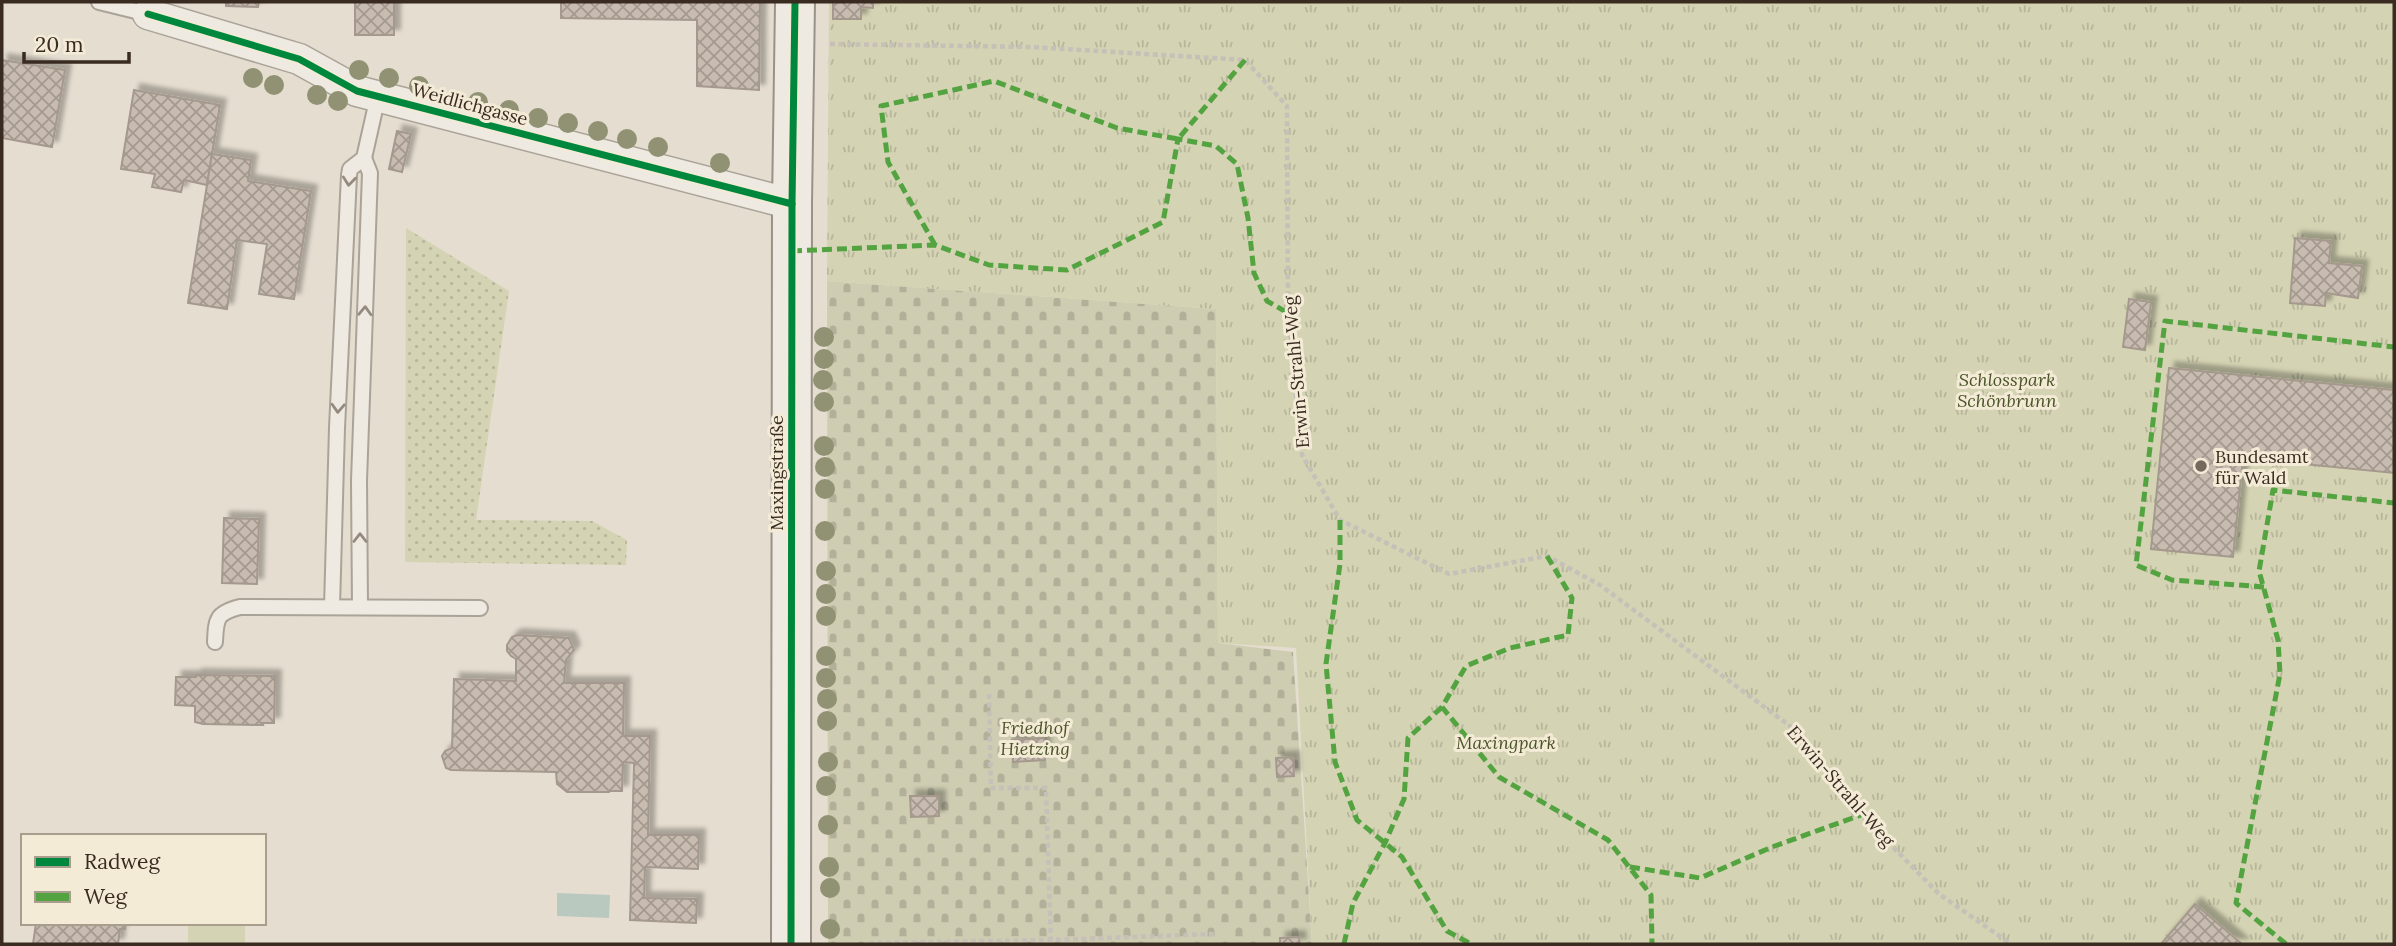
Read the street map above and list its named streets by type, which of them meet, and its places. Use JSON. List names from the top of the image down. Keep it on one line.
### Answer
{"streets":{"street":["Weidlichgasse","Maxingstraße"],"path":["Erwin-Strahl-Weg"]},"crossings":[["Weidlichgasse","Maxingstraße"],["Erwin-Strahl-Weg","Maxingstraße"]],"parks":["Schlosspark Schönbrunn","Friedhof Hietzing","Maxingpark"],"places":["Bundesamt für Wald"],"legend":["Radweg","Weg"],"scale_bar":"20 m"}
